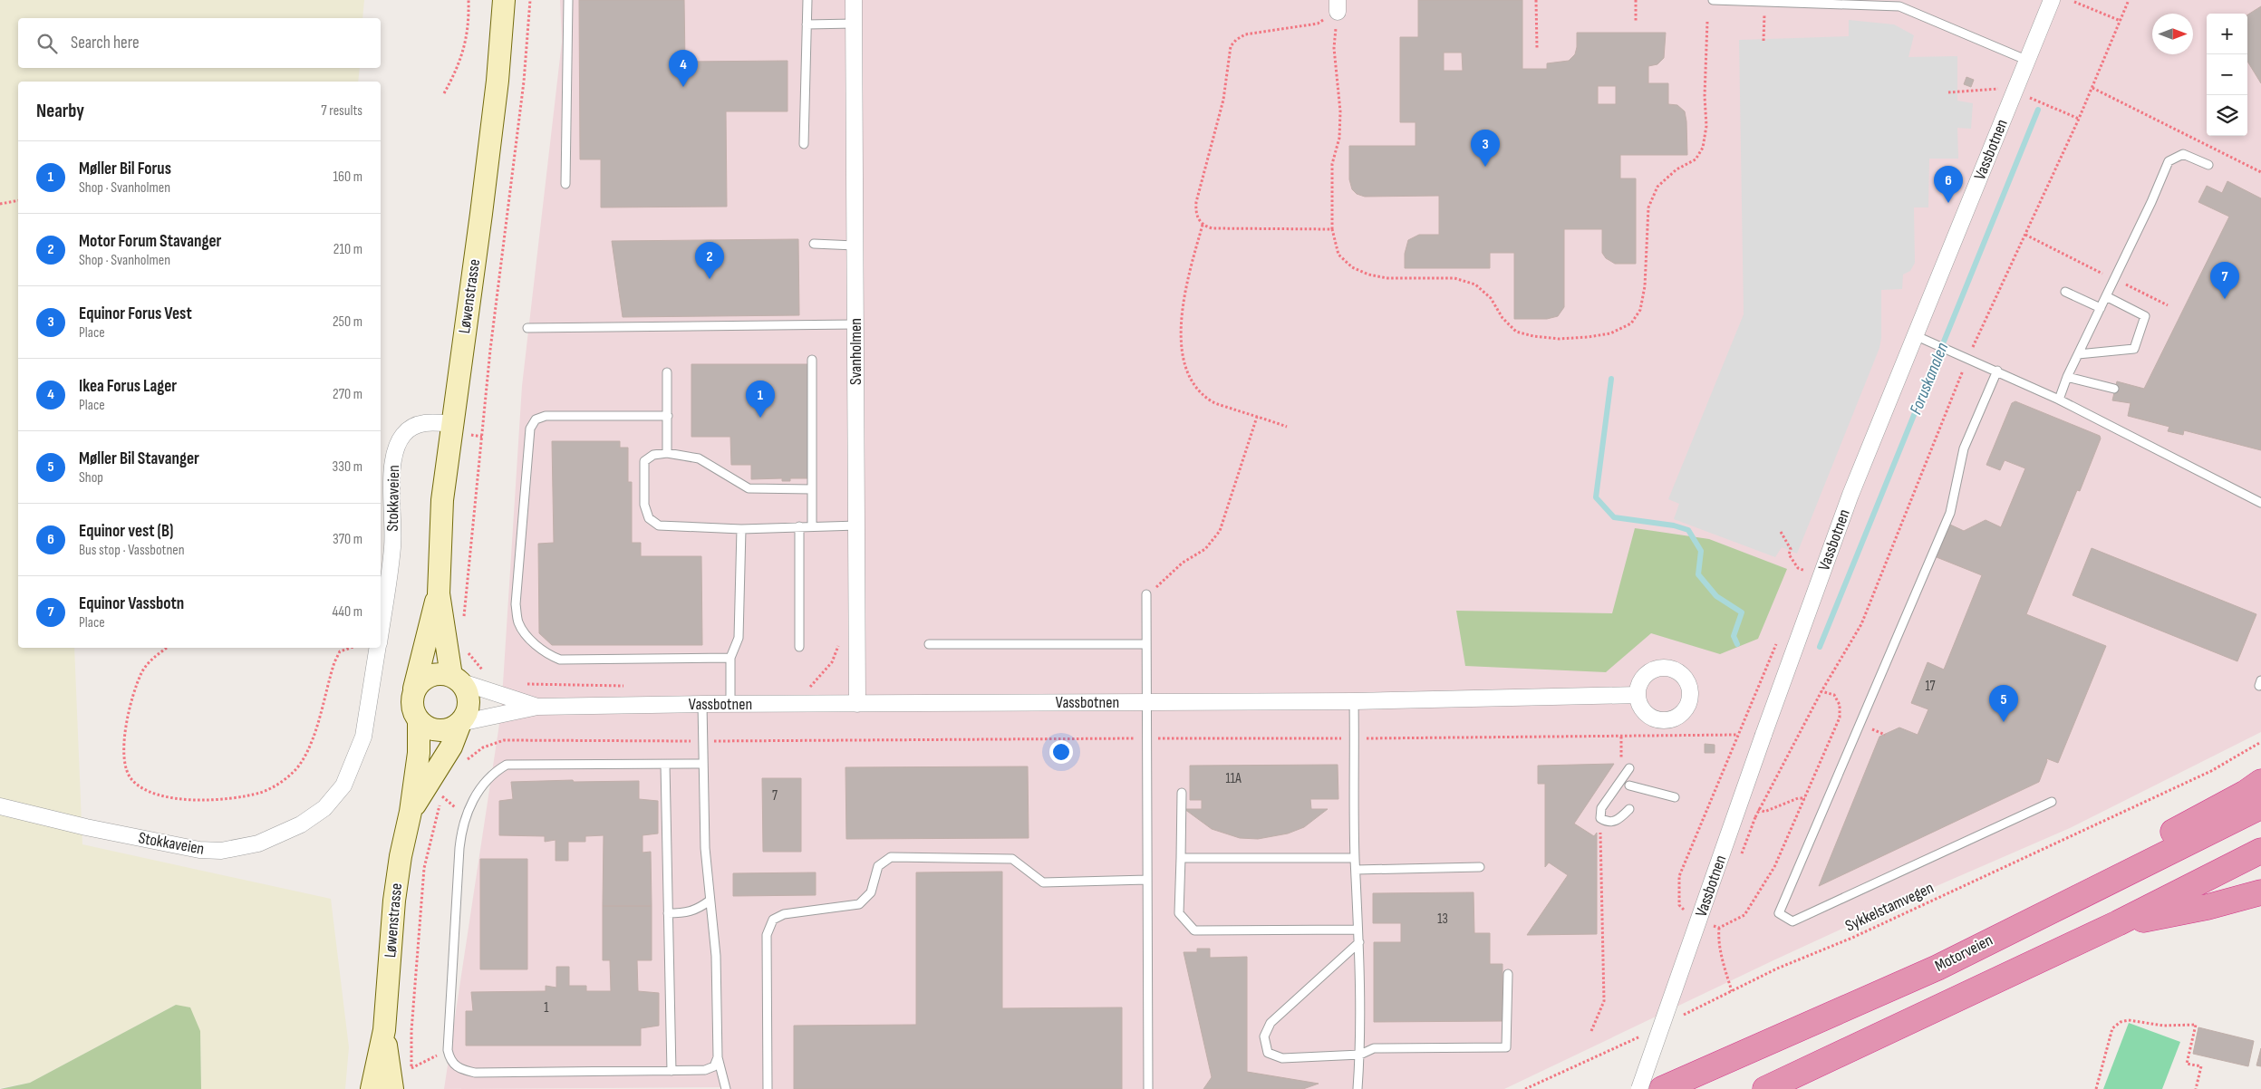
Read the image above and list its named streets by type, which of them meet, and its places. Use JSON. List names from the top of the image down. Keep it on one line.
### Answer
{"streets":{"highway":["Motorveien"],"main road":["Løwenstrasse"],"street":["Vassbotnen","Svanholmen","Stokkaveien"],"path":["Sykkelstamvegen"]},"crossings":[["Vassbotnen","Løwenstrasse"],["Vassbotnen","Svanholmen"],["Løwenstrasse","Stokkaveien"]],"water":["Foruskanalen"],"house_numbers":["17","11A","7","13","1"],"north":"right","page":{"map_buttons":["+","−"],"search":"Search here","pins":["4","3","6","2","7","1","5"],"heading":["Nearby","7 results"],"list":[{"mark":"1","name":"Møller Bil Forus","note":"Shop · Svanholmen","value":"160 m"},{"mark":"2","name":"Motor Forum Stavanger","note":"Shop · Svanholmen","value":"210 m"},{"mark":"3","name":"Equinor Forus Vest","note":"Place","value":"250 m"},{"mark":"4","name":"Ikea Forus Lager","note":"Place","value":"270 m"},{"mark":"5","name":"Møller Bil Stavanger","note":"Shop","value":"330 m"},{"mark":"6","name":"Equinor vest (B)","note":"Bus stop · Vassbotnen","value":"370 m"},{"mark":"7","name":"Equinor Vassbotn","note":"Place","value":"440 m"}]}}
